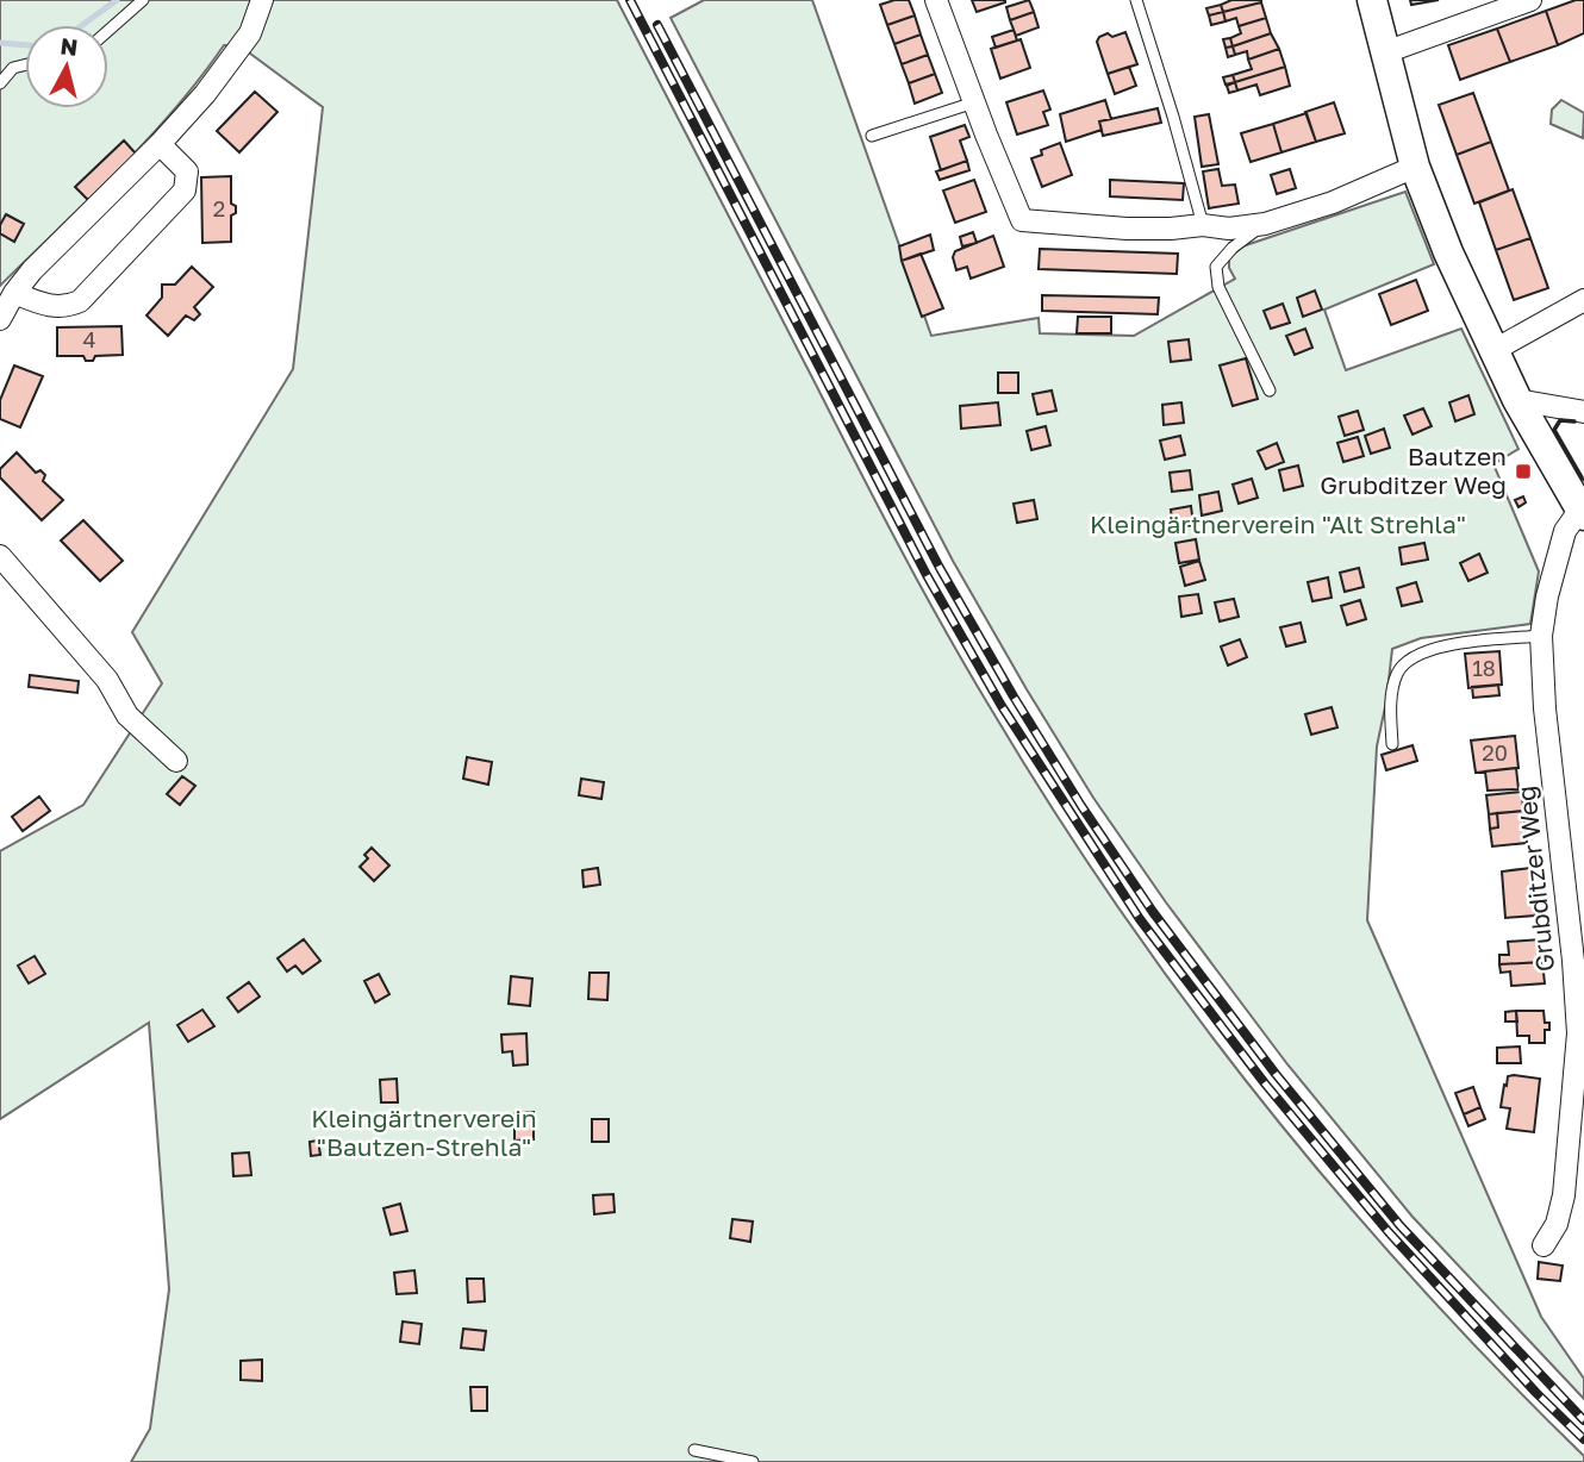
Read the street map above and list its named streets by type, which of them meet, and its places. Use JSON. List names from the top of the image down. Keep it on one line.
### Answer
{"streets":{"street":["Grubditzer Weg"]},"parks":["Kleingärtnerverein \"Alt Strehla\"","Kleingärtnerverein \"Bautzen-Strehla\""],"places":{"transit":["Bautzen Grubditzer Weg"]},"house_numbers":["2","4","18","20"],"north":"top"}
